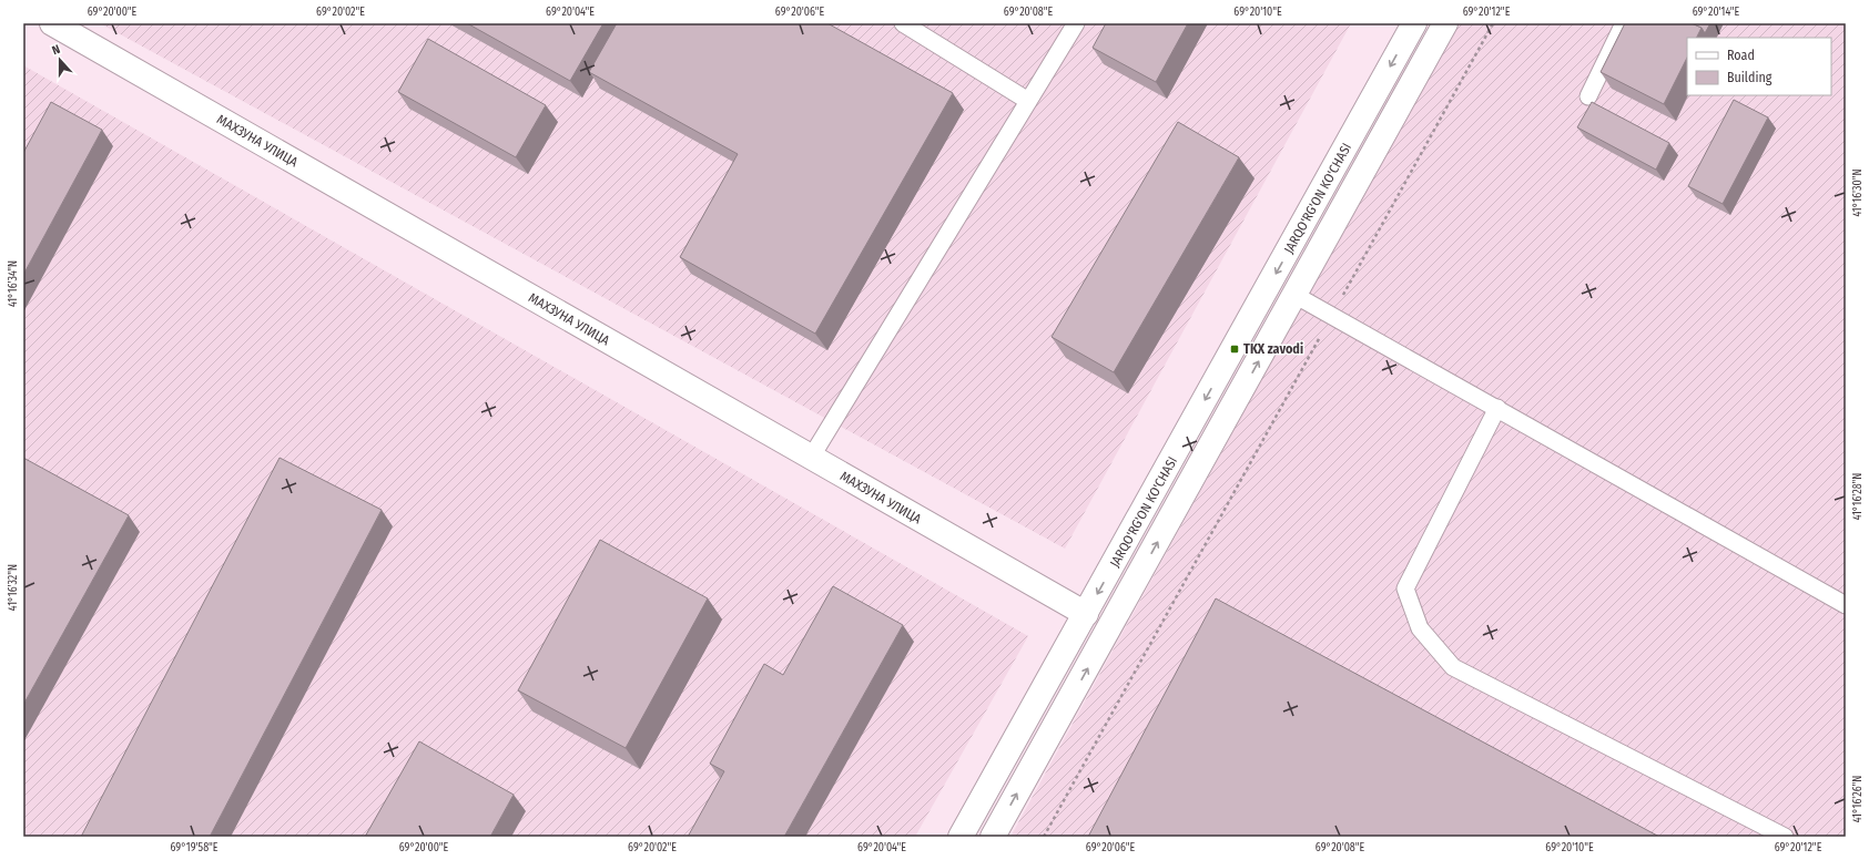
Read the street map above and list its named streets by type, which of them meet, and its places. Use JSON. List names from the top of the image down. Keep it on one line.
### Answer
{"streets":{"main road":["МАХЗУНА УЛИЦА","JARQO'RG'ON KO'CHASI"]},"crossings":[["МАХЗУНА УЛИЦА","JARQO'RG'ON KO'CHASI"]],"places":{"transit":["TKX zavodi"]},"legend":["Road","Building"],"north":"top","coordinates":["69°20'00\"E","69°20'02\"E","69°20'04\"E","69°20'06\"E","69°20'08\"E","69°20'10\"E","69°20'12\"E","69°20'14\"E","41°16'30\"N","41°16'34\"N","41°16'28\"N","41°16'32\"N","41°16'26\"N","69°19'58\"E"]}
